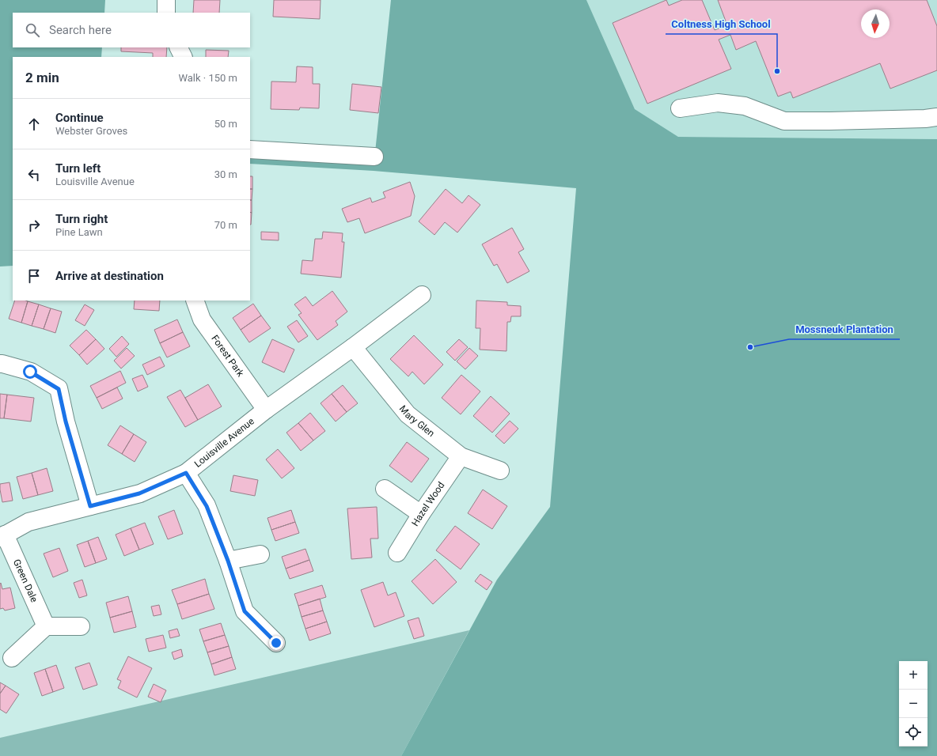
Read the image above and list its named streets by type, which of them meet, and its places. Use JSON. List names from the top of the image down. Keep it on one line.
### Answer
{"streets":{"street":["Forest Park","Mary Glen","Louisville Avenue","Hazel Wood","Green Dale"]},"crossings":[["Forest Park","Louisville Avenue"],["Mary Glen","Louisville Avenue"],["Mary Glen","Hazel Wood"],["Louisville Avenue","Green Dale"]],"places":["Coltness High School","Mossneuk Plantation"],"north":"bottom","page":{"search":"Search here","heading":["2 min","Walk · 150 m"],"list":[["Continue","Webster Groves","50 m"],["Turn left","Louisville Avenue","30 m"],["Turn right","Pine Lawn","70 m"],"Arrive at destination"],"map_buttons":["+","−"]}}
